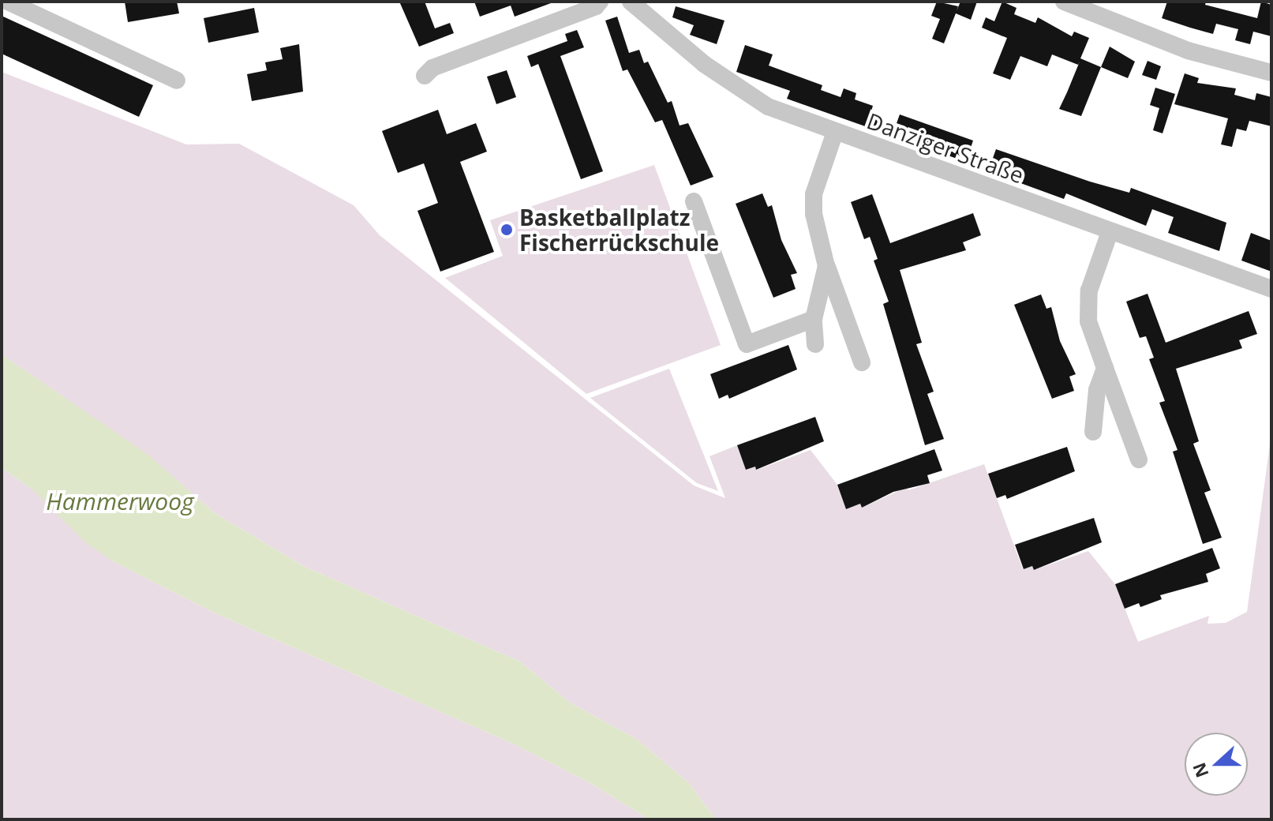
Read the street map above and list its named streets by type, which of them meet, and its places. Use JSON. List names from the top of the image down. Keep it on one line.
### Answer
{"streets":{"street":["Danziger Straße"]},"water":["Hammerwoog"],"places":["Basketballplatz Fischerrückschule"],"north":"left"}
